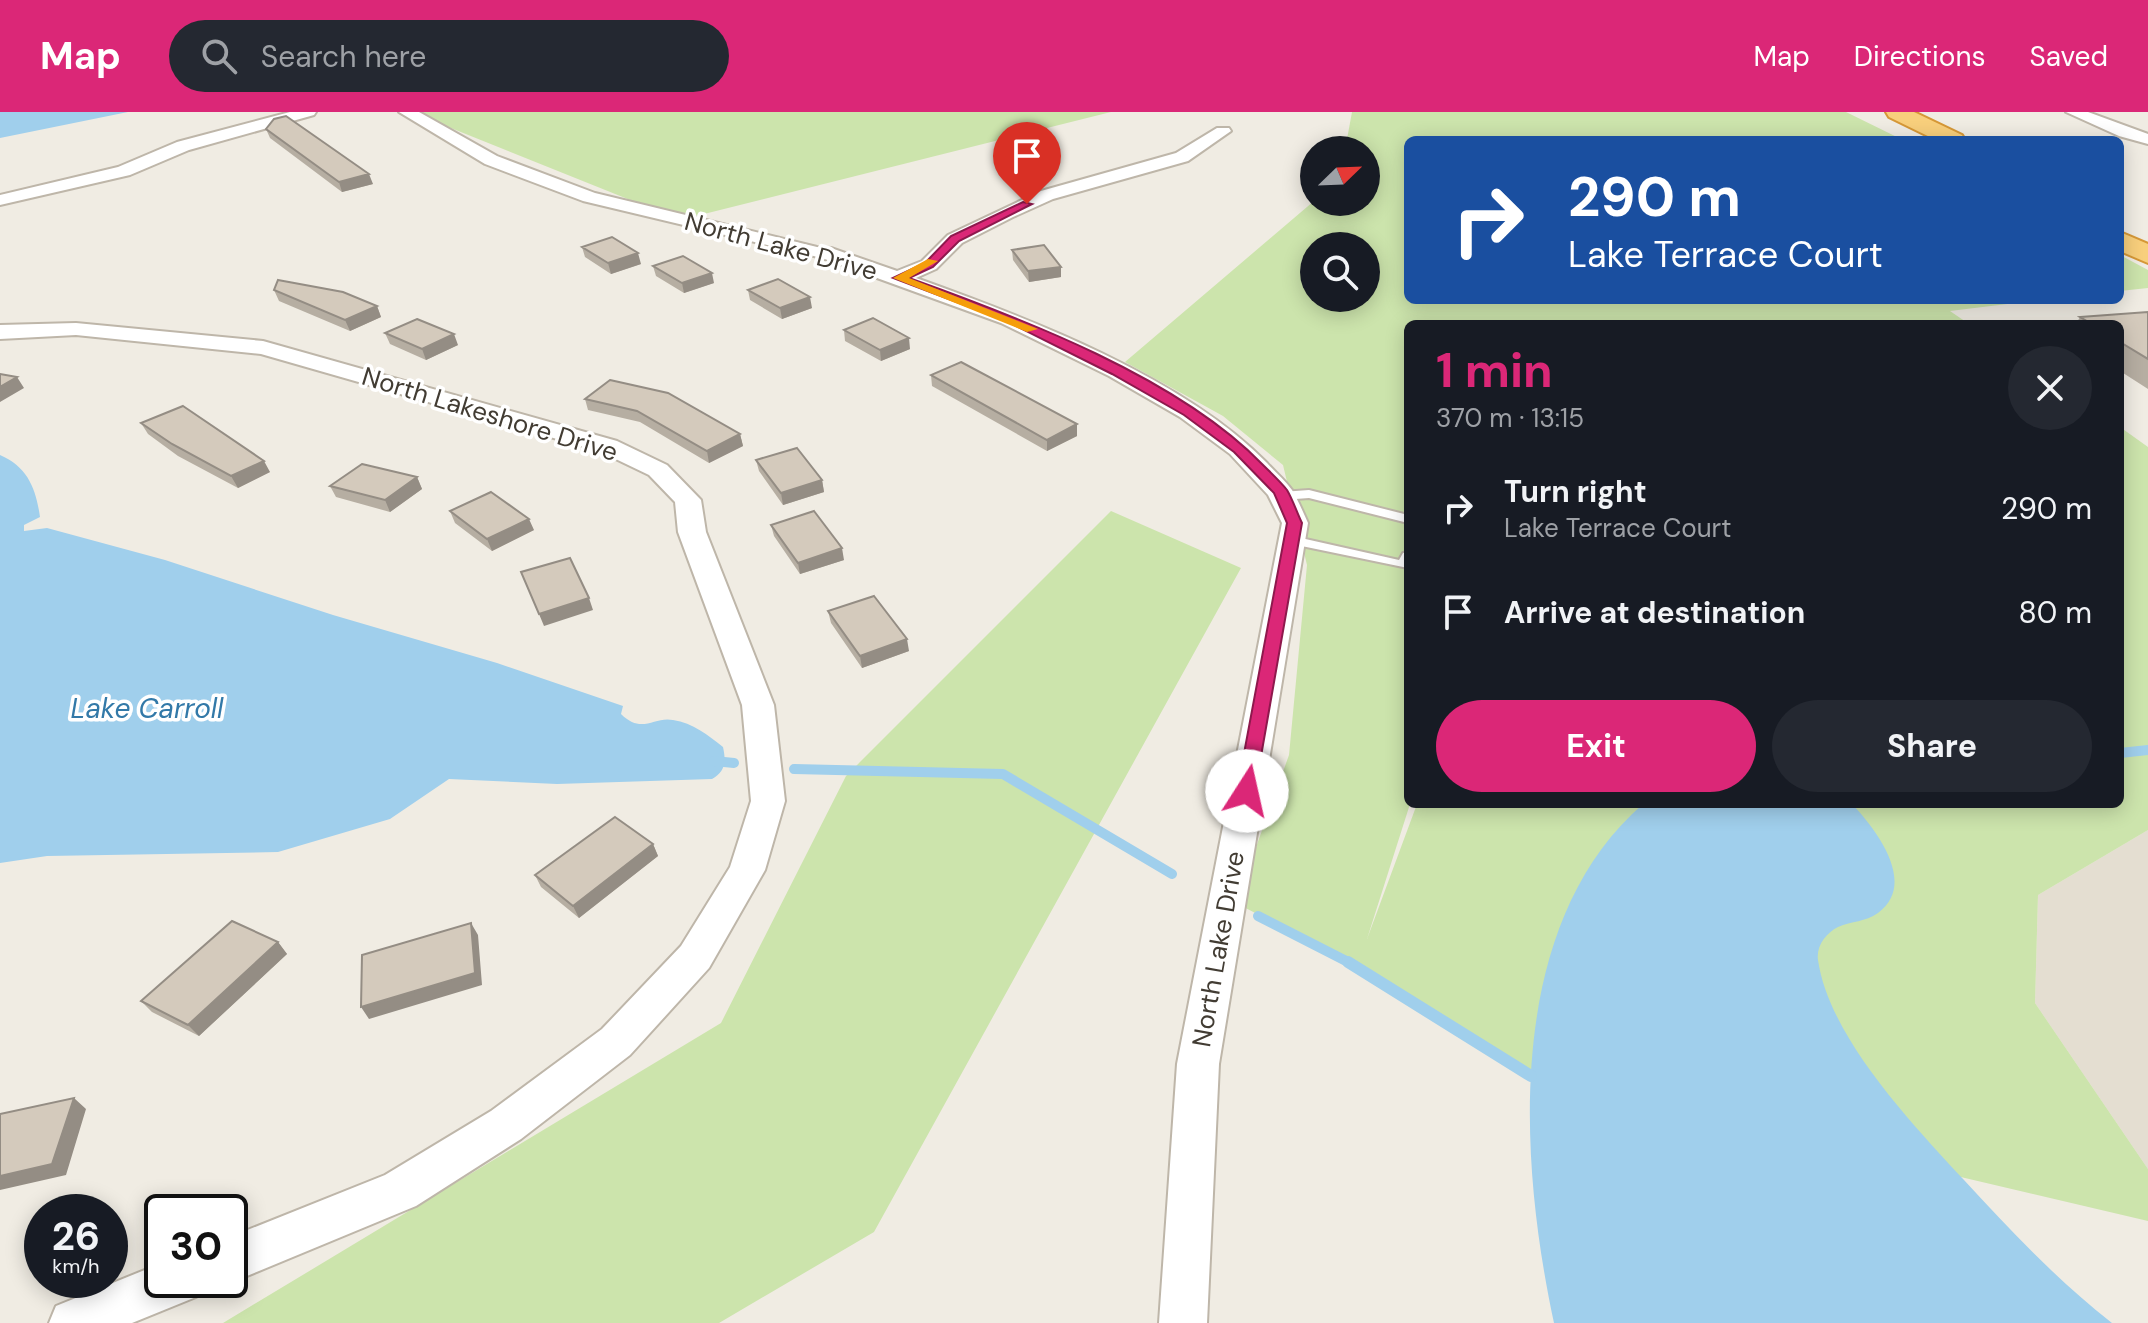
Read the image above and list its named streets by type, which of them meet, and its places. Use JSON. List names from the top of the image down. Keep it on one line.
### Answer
{"streets":{"street":["North Lake Drive","North Lakeshore Drive"]},"water":["Lake Carroll"],"north":"top right","page":{"header":"Map","search":"Search here","nav":["Map","Directions","Saved"],"turn":["290 m","Lake Terrace Court"],"heading":["1 min","370 m · 13:15"],"list":[{"name":"Turn right","note":"Lake Terrace Court","value":"290 m"},{"name":"Arrive at destination","value":"80 m"}],"buttons":["Exit","Share"],"speed":"26 km/h","limit":"30"}}
